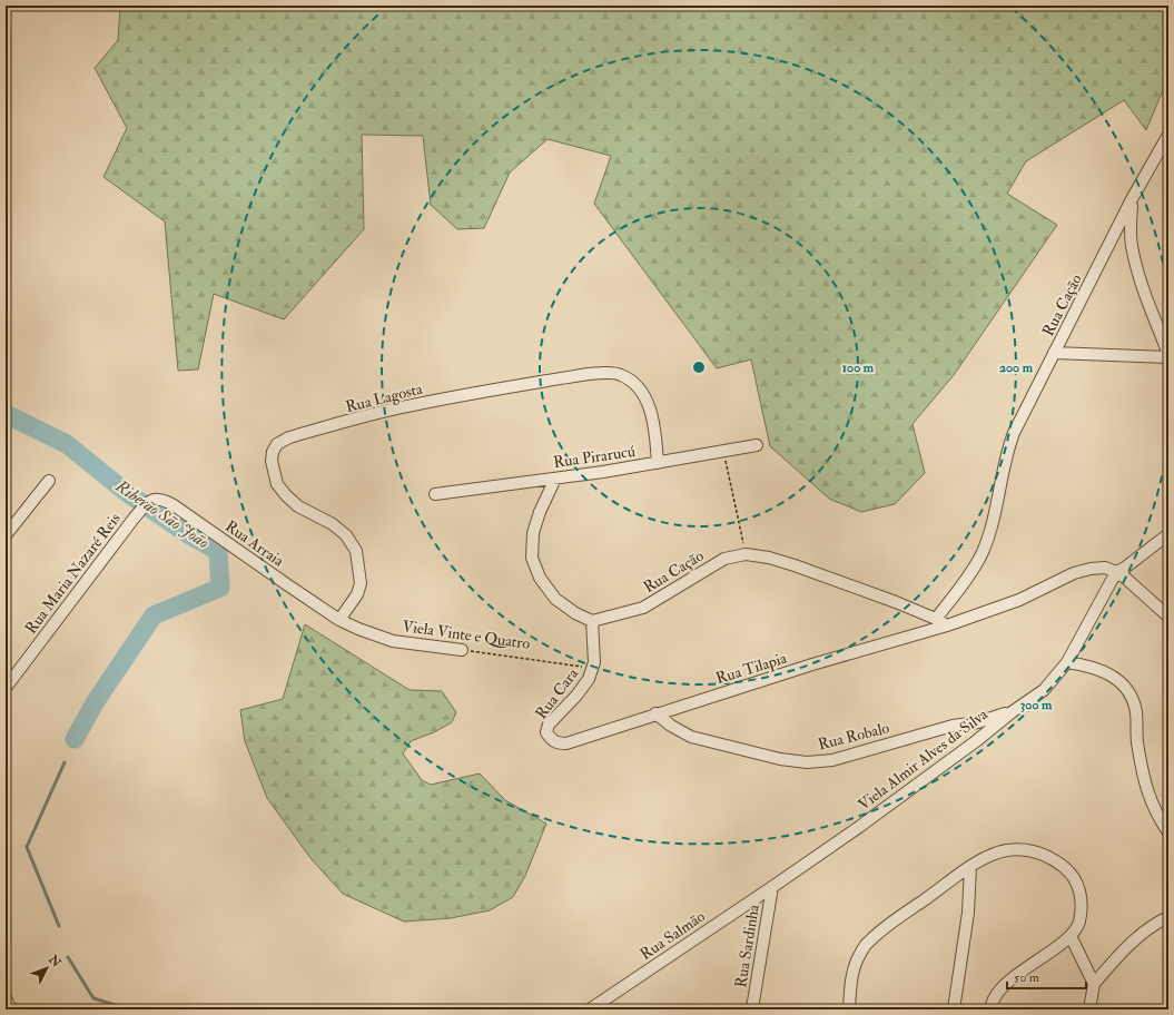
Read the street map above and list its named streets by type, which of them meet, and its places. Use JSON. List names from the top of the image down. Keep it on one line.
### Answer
{"streets":{"street":["Rua Cação","Rua Lagosta","Rua Pirarucú","Rua Arraia","Rua Maria Nazaré Reis","Viela Vinte e Quatro","Rua Tilapia","Rua Cara","Rua Robalo","Viela Almir Alves da Silva","Rua Salmão","Rua Sardinha"]},"crossings":[["Rua Cação","Rua Tilapia"],["Rua Cação","Rua Cara"],["Rua Lagosta","Rua Pirarucú"],["Rua Lagosta","Rua Arraia"],["Rua Lagosta","Viela Vinte e Quatro"],["Rua Arraia","Rua Maria Nazaré Reis"],["Rua Arraia","Viela Vinte e Quatro"],["Viela Vinte e Quatro","Rua Cara"],["Rua Tilapia","Rua Cara"],["Rua Tilapia","Rua Robalo"],["Rua Tilapia","Viela Almir Alves da Silva"],["Rua Robalo","Viela Almir Alves da Silva"],["Viela Almir Alves da Silva","Rua Salmão"],["Viela Almir Alves da Silva","Rua Sardinha"],["Rua Salmão","Rua Sardinha"]],"water":["Riberão São João"],"scale_bar":"50 m","north":"top right","rings":["100 m","200 m","300 m"]}
